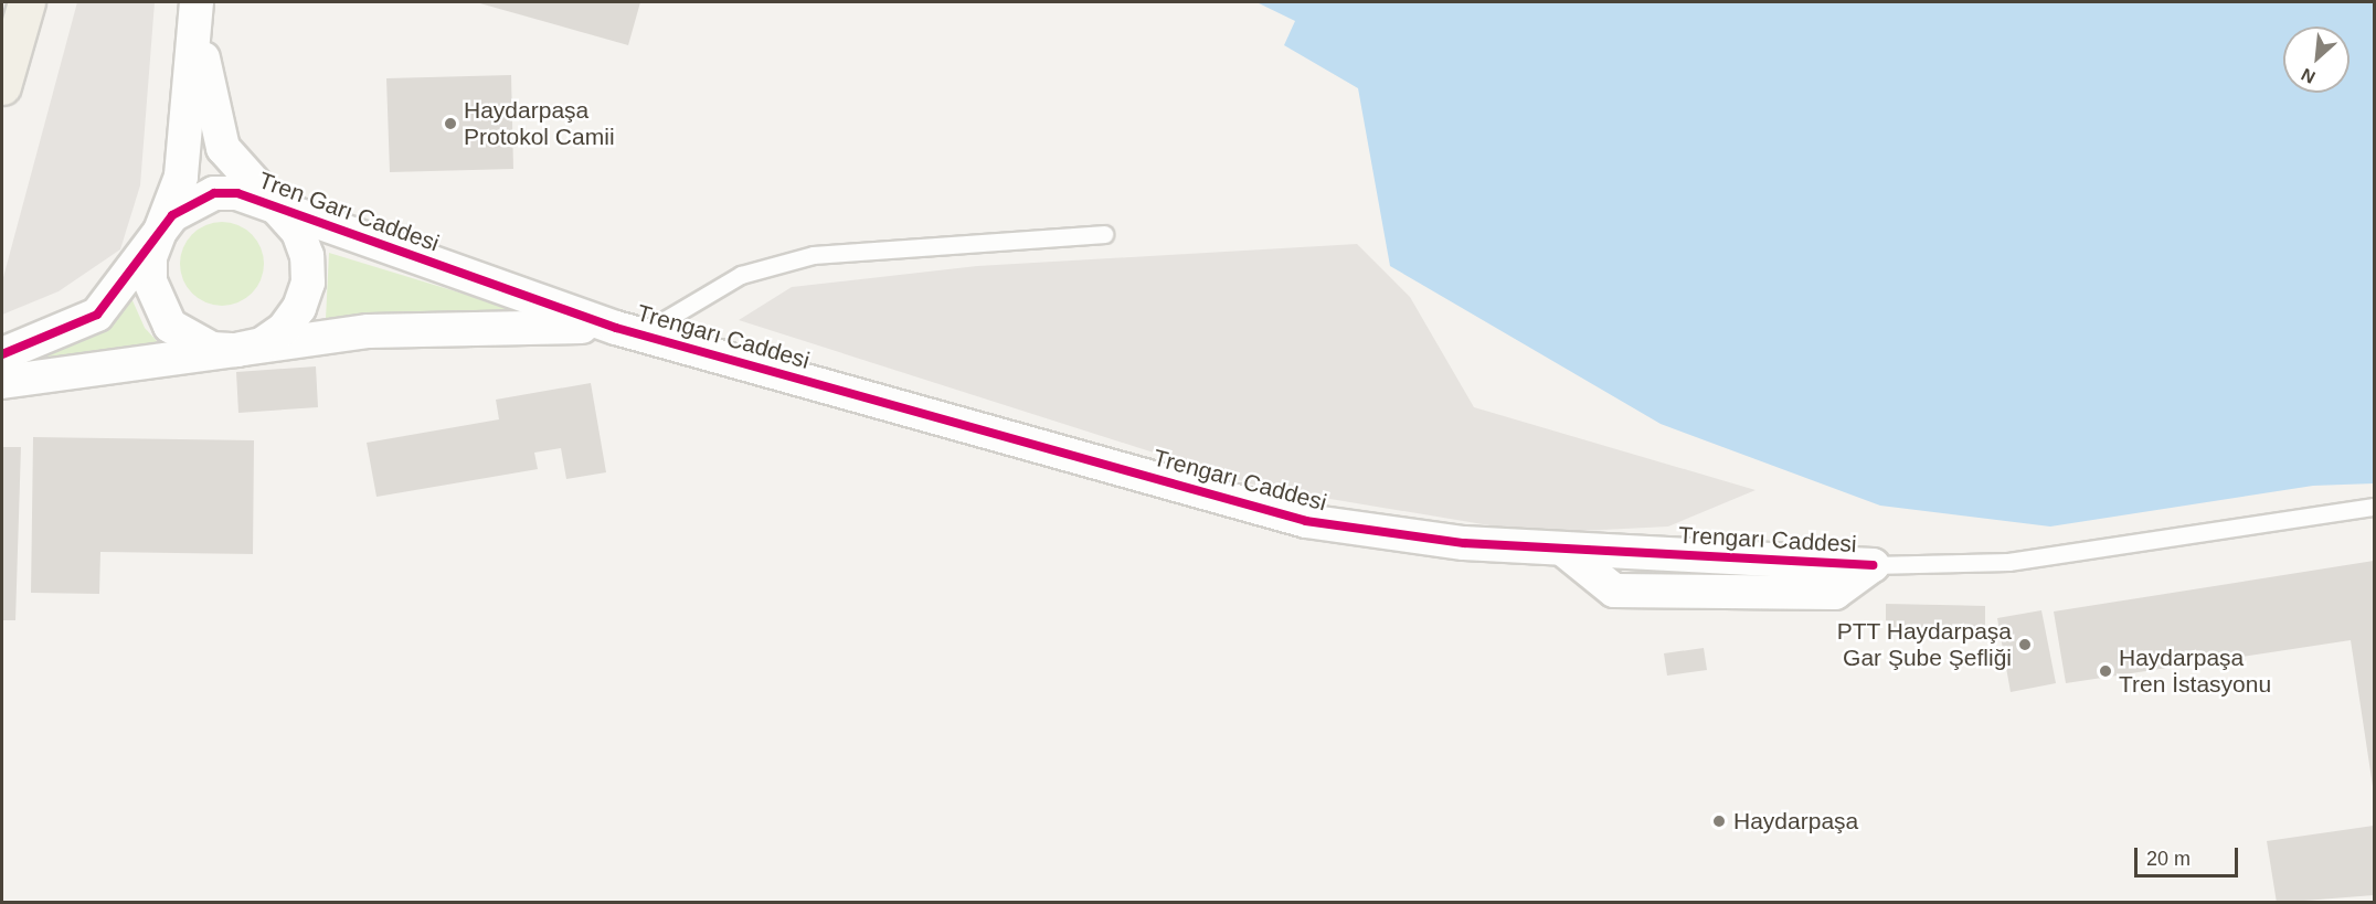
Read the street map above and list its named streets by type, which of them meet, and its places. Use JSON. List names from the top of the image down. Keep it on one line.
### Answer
{"streets":{"street":["Tren Garı Caddesi","Trengarı Caddesi"]},"crossings":[["Tren Garı Caddesi","Trengarı Caddesi"]],"places":["Haydarpaşa Protokol Camii","PTT Haydarpaşa Gar Şube Şefliği","Haydarpaşa Tren İstasyonu","Haydarpaşa"],"scale_bar":"20 m","north":"bottom left"}
